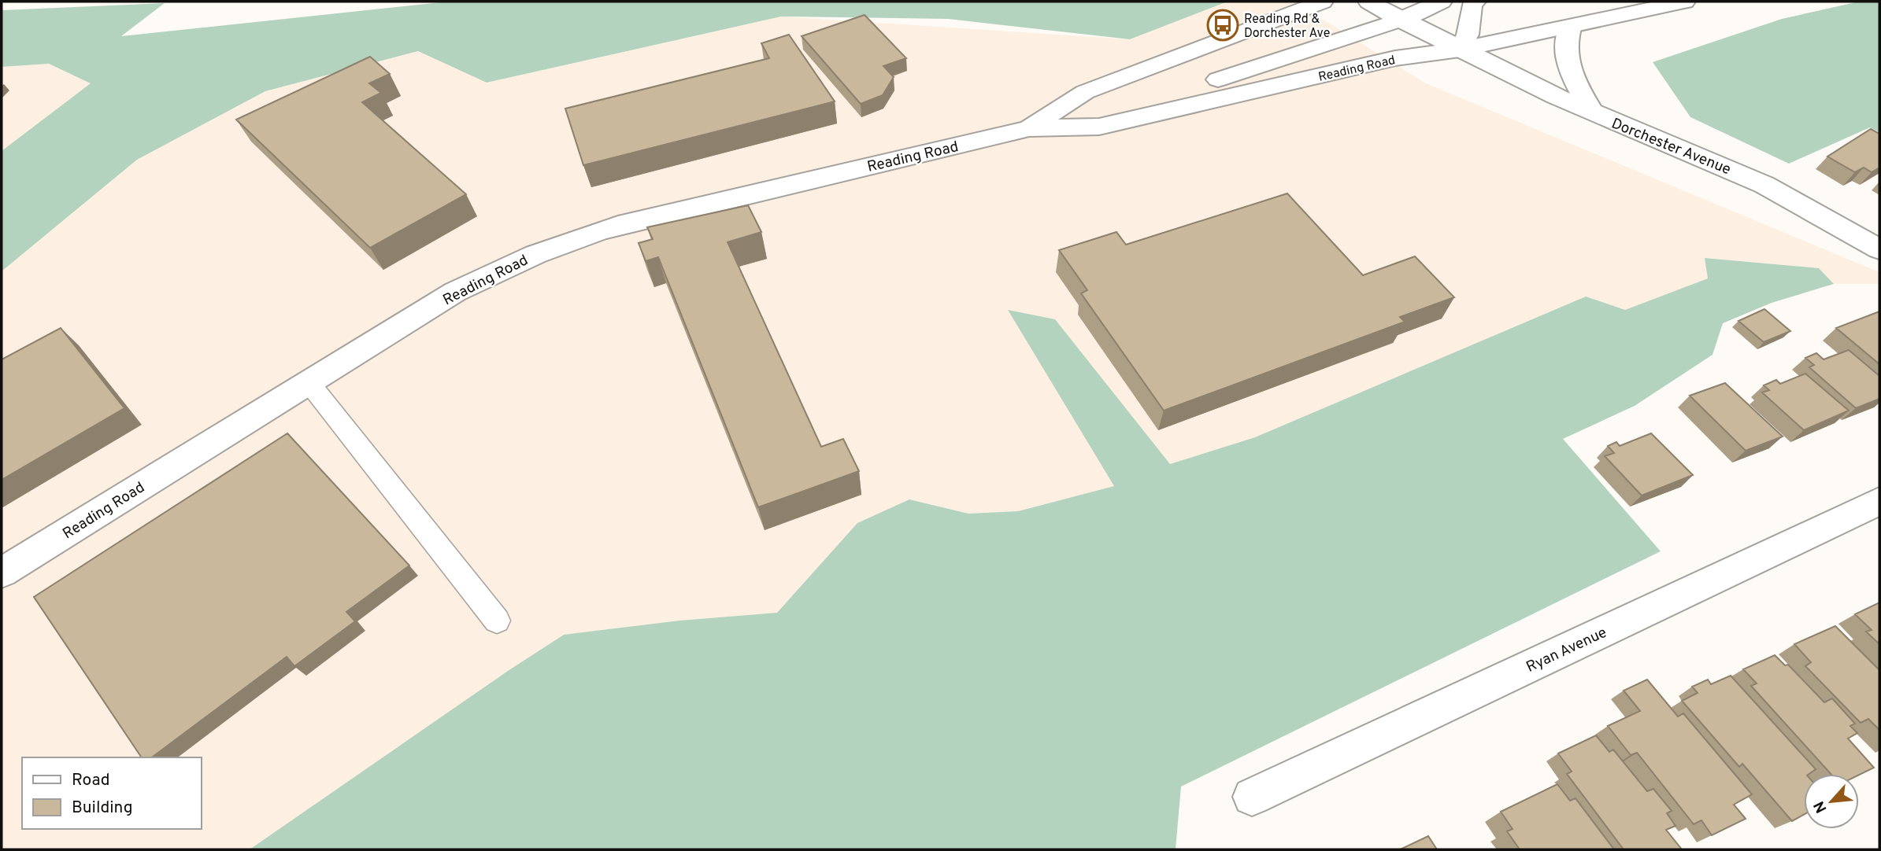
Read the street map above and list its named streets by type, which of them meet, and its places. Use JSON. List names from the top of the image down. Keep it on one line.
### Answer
{"streets":{"main road":["Reading Road","Dorchester Avenue","Ryan Avenue"]},"crossings":[["Reading Road","Dorchester Avenue"]],"places":{"bus stop":["Reading Rd & Dorchester Ave"]},"legend":["Road","Building"],"north":"bottom left"}
